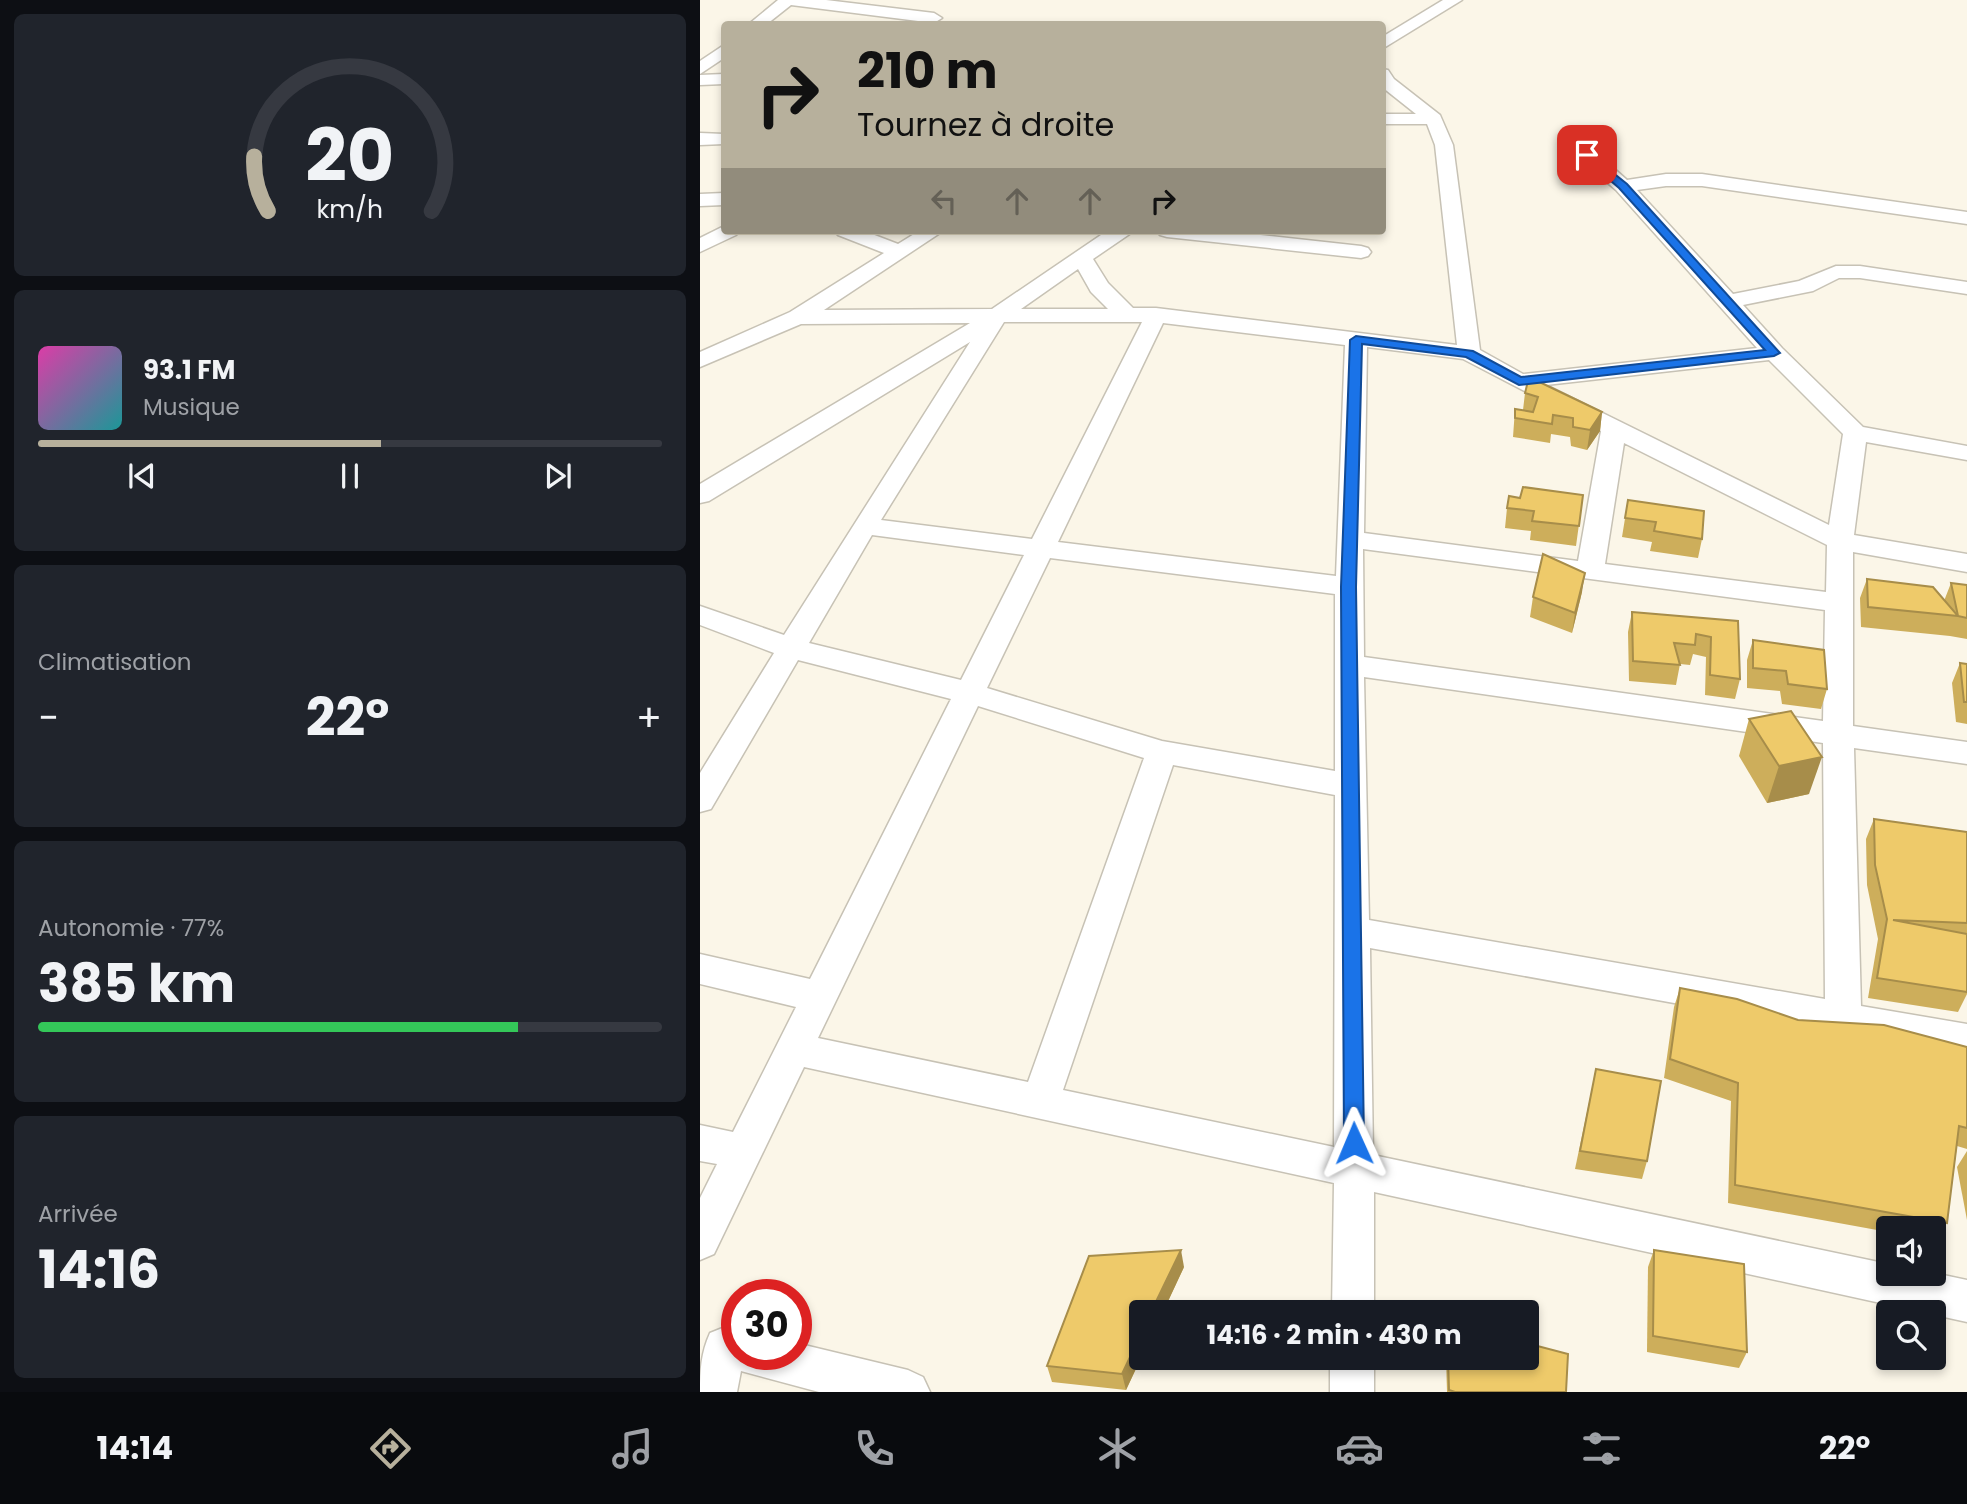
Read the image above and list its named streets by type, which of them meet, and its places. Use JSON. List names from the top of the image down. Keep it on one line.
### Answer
{"page":{"turn":["210 m","Tournez à droite"],"song":["93.1 FM","Musique"],"tile":["Climatisation",["Autonomie · 77%","385 km"],["Arrivée","14:16"]],"heat":["−","22°","+"],"limit":"30","trip":"14:16 · 2 min · 430 m","tabs":["14:14","22°"],"gauge":["20","km/h"]}}
